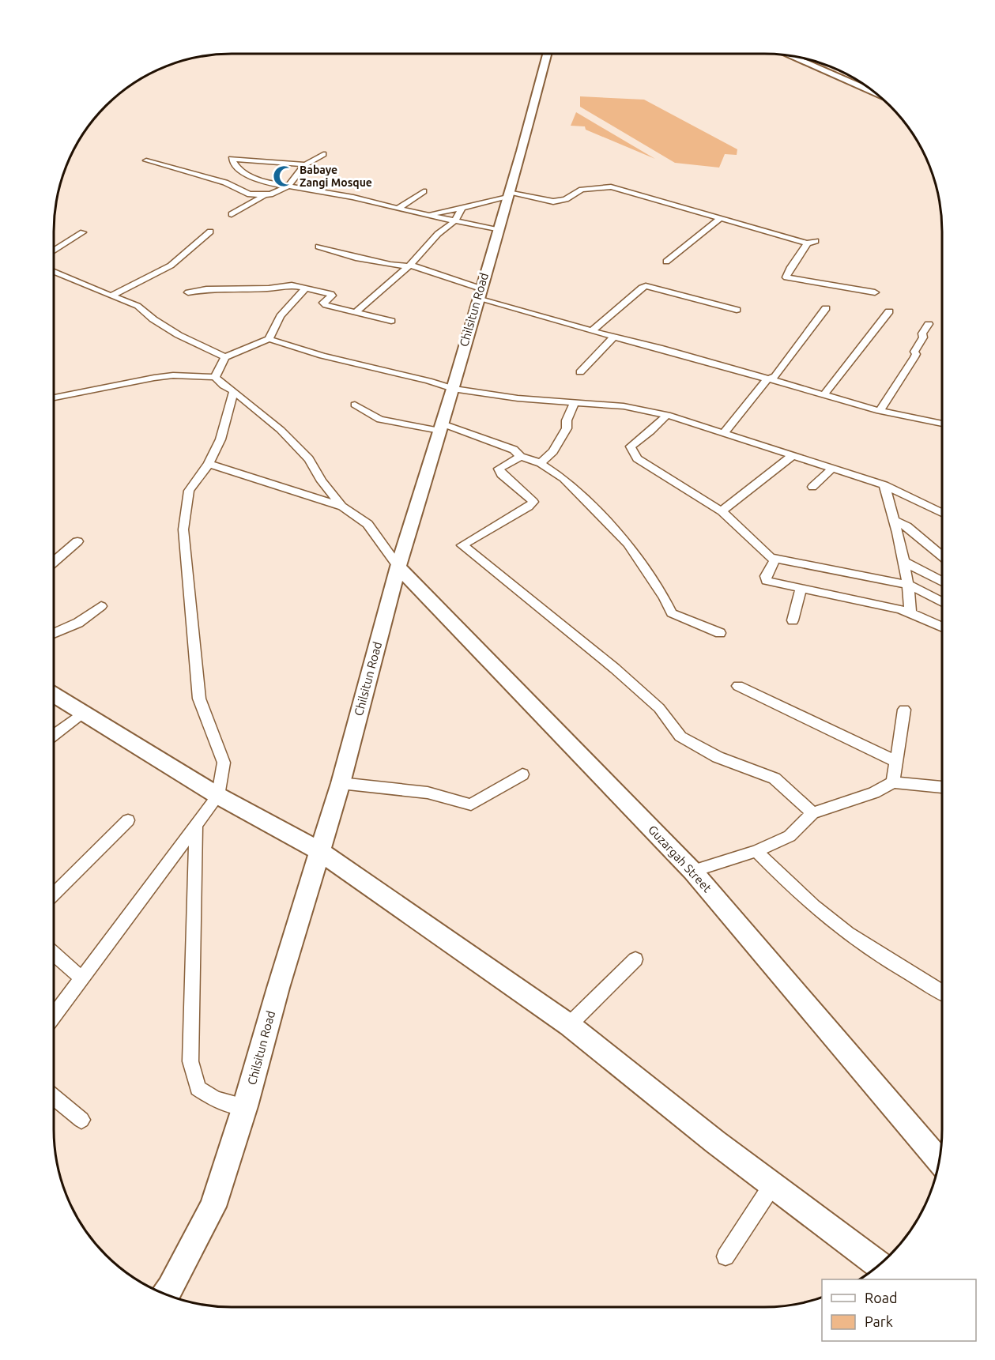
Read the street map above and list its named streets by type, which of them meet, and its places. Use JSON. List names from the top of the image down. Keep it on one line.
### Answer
{"streets":{"main road":["Chilsitun Road","Guzargah Street"]},"crossings":[["Chilsitun Road","Guzargah Street"]],"places":{"mosque":["Babaye Zangi Mosque"]},"legend":["Road","Park"]}
